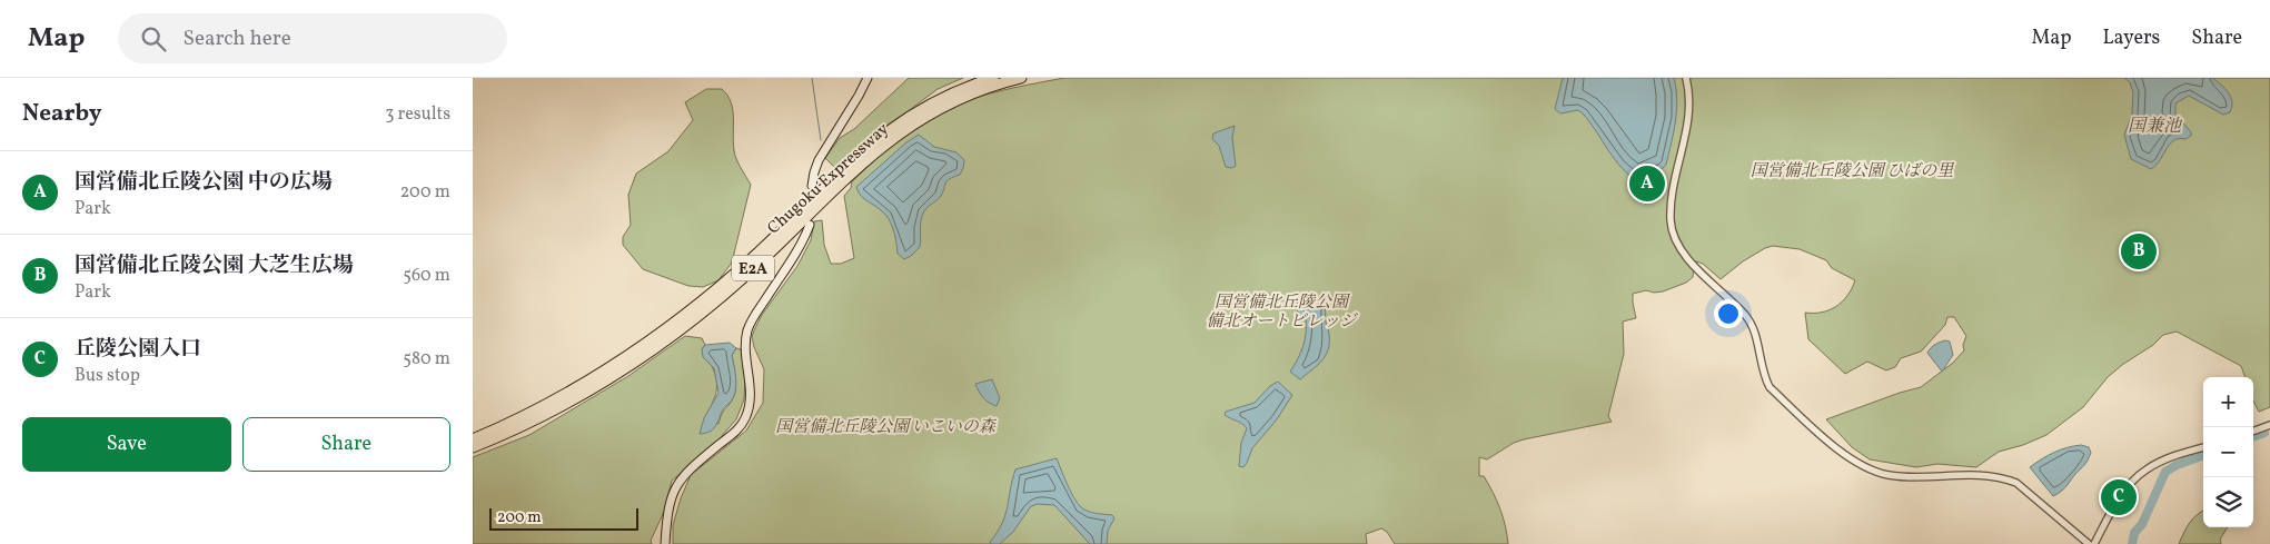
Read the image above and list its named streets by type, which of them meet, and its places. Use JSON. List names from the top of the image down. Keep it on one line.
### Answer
{"streets":{"highway":["Chugoku Expressway","E2A"]},"water":["国兼池"],"parks":["国営備北丘陵公園 ひばの里","国営備北丘陵公園 備北オートビレッジ","国営備北丘陵公園 いこいの森"],"scale_bar":"200 m","page":{"header":"Map","search":"Search here","nav":["Map","Layers","Share"],"heading":["Nearby","3 results"],"list":[{"mark":"A","name":"国営備北丘陵公園 中の広場","note":"Park","value":"200 m"},{"mark":"B","name":"国営備北丘陵公園 大芝生広場","note":"Park","value":"560 m"},{"mark":"C","name":"丘陵公園入口","note":"Bus stop","value":"580 m"}],"pins":["A","B","C"],"map_buttons":["+","−"],"buttons":["Save","Share"],"scale":"200 m"}}
